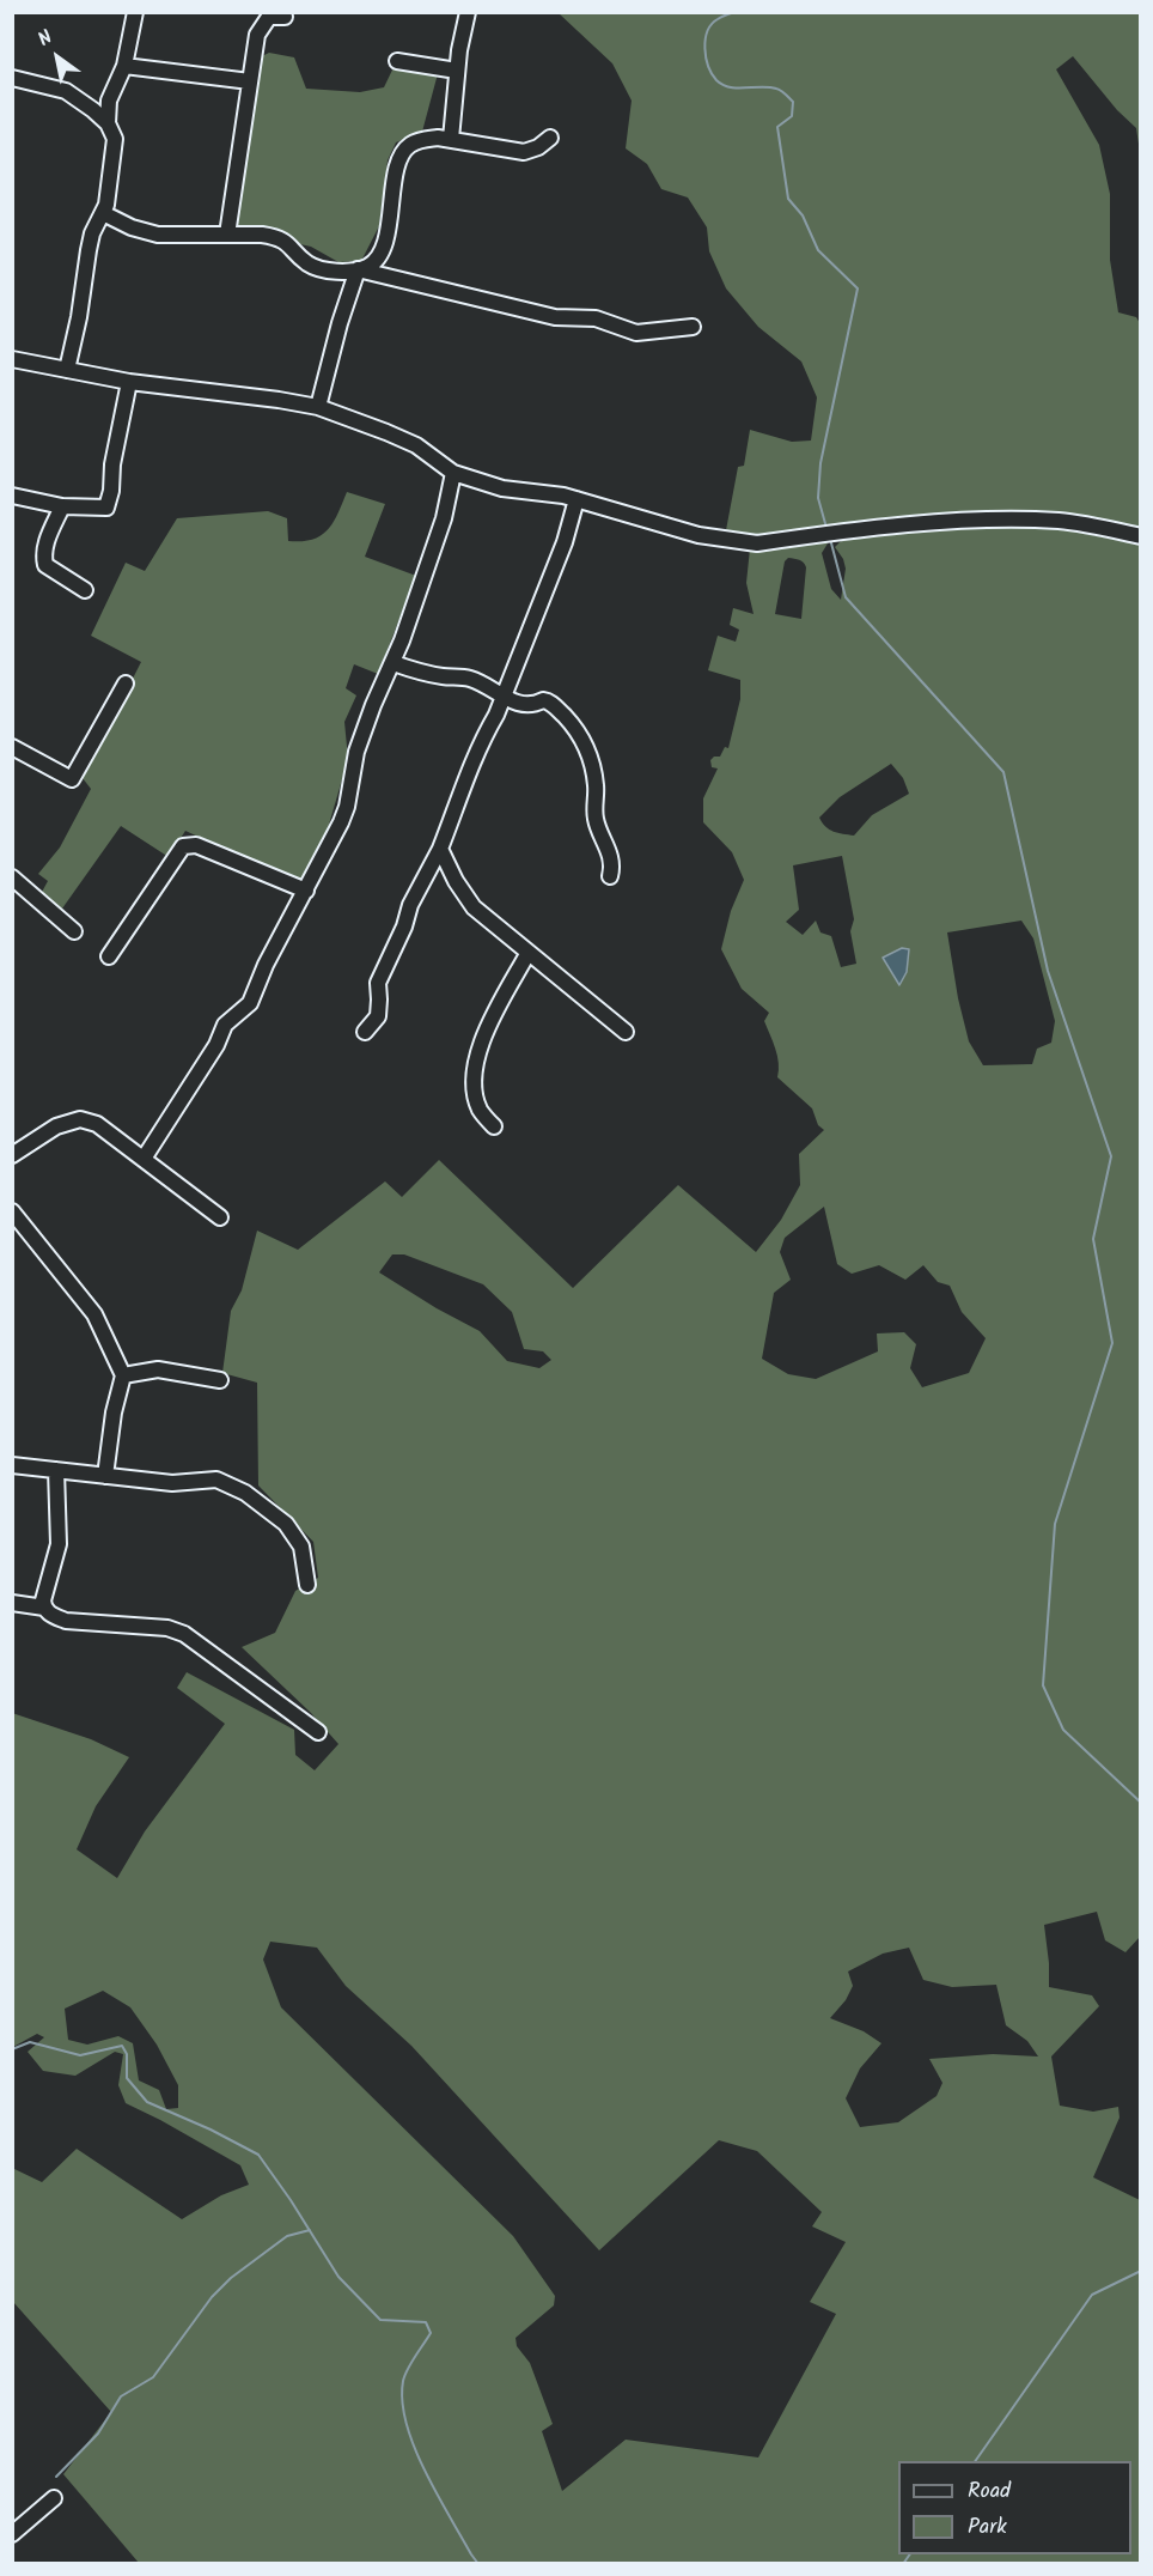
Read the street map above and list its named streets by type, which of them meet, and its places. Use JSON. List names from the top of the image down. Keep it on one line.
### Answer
{"legend":["Road","Park"],"north":"top left"}
